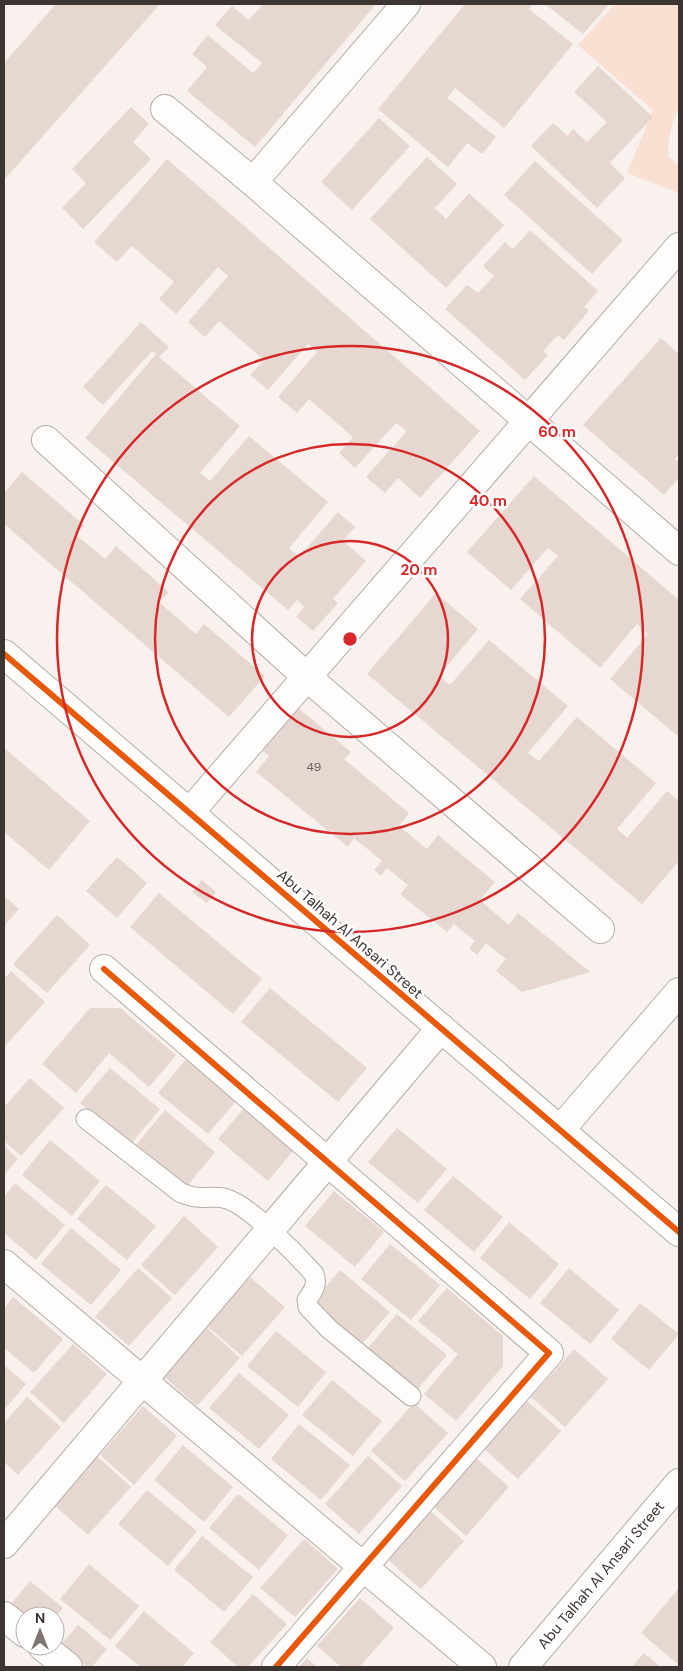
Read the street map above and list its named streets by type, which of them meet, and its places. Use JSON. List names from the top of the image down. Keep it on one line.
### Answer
{"streets":{"street":["Abu Talhah Al Ansari Street"]},"house_numbers":["49"],"north":"top","rings":["60 m","40 m","20 m"]}
